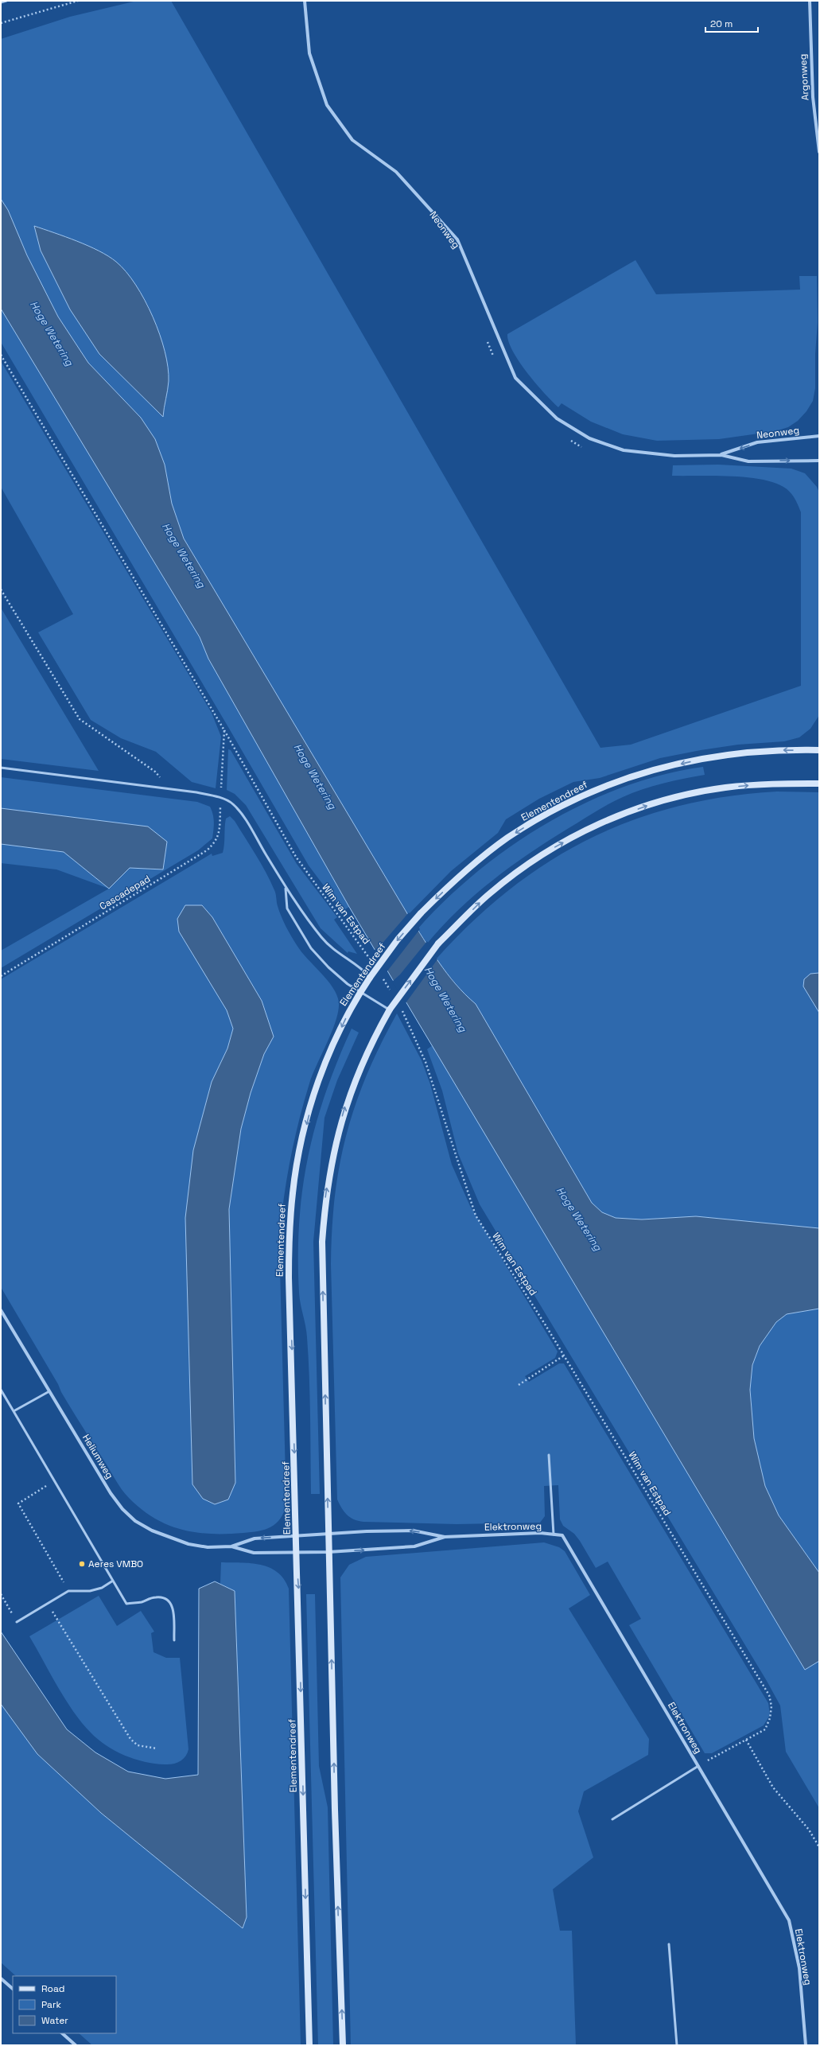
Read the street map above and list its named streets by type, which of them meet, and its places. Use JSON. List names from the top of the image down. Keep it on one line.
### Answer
{"streets":{"main road":["Elementendreef"],"street":["Argonweg","Neonweg","Heliumweg","Elektronweg"],"path":["Cascadepad","Wim van Estpad"]},"crossings":[["Elementendreef","Heliumweg"],["Cascadepad","Wim van Estpad"],["Wim van Estpad","Elektronweg"],["Heliumweg","Elektronweg"]],"water":["Hoge Wetering"],"places":["Aeres VMBO"],"legend":["Road","Park","Water"],"scale_bar":"20 m"}
